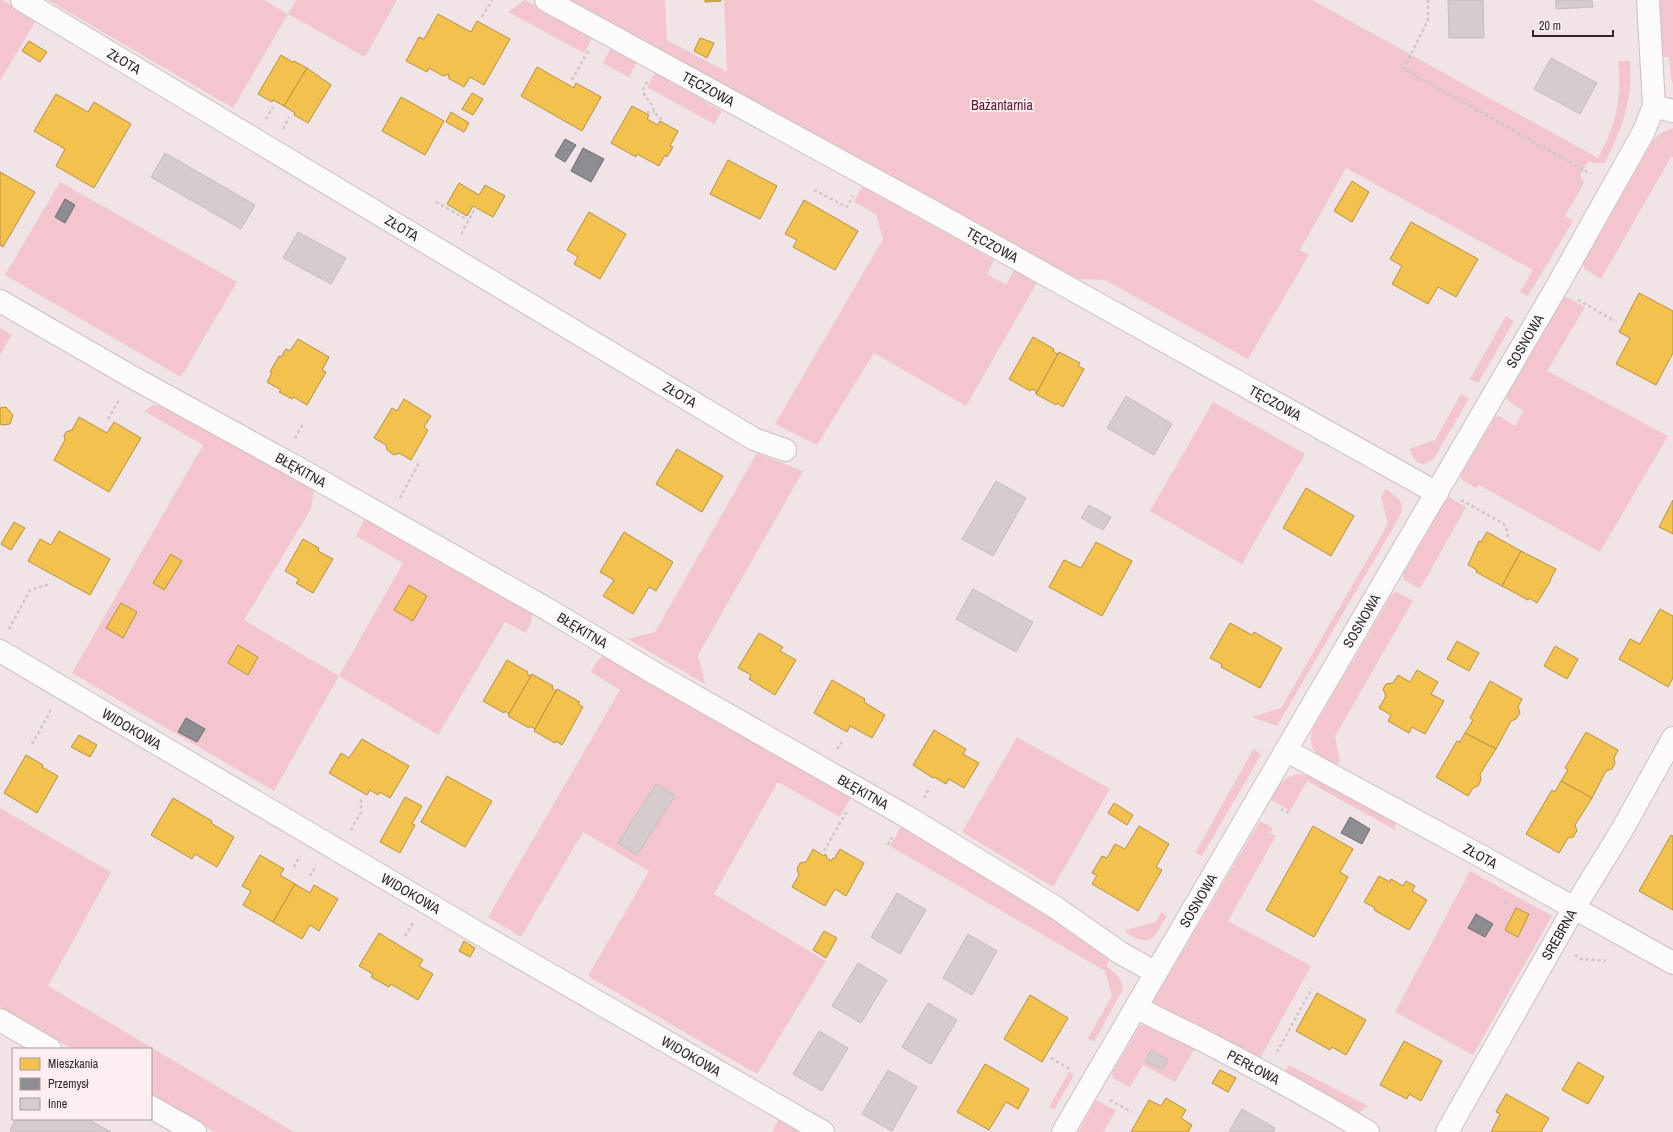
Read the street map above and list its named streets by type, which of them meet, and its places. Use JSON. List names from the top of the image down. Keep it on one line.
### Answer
{"streets":{"street":["ZŁOTA","TĘCZOWA","SOSNOWA","BŁĘKITNA","WIDOKOWA","SREBRNA","PERŁOWA"]},"crossings":[["ZŁOTA","SOSNOWA"],["ZŁOTA","SREBRNA"],["TĘCZOWA","SOSNOWA"],["SOSNOWA","BŁĘKITNA"],["SOSNOWA","PERŁOWA"]],"parks":["Bażantarnia"],"legend":["Mieszkania","Przemysł","Inne"],"scale_bar":"20 m"}
